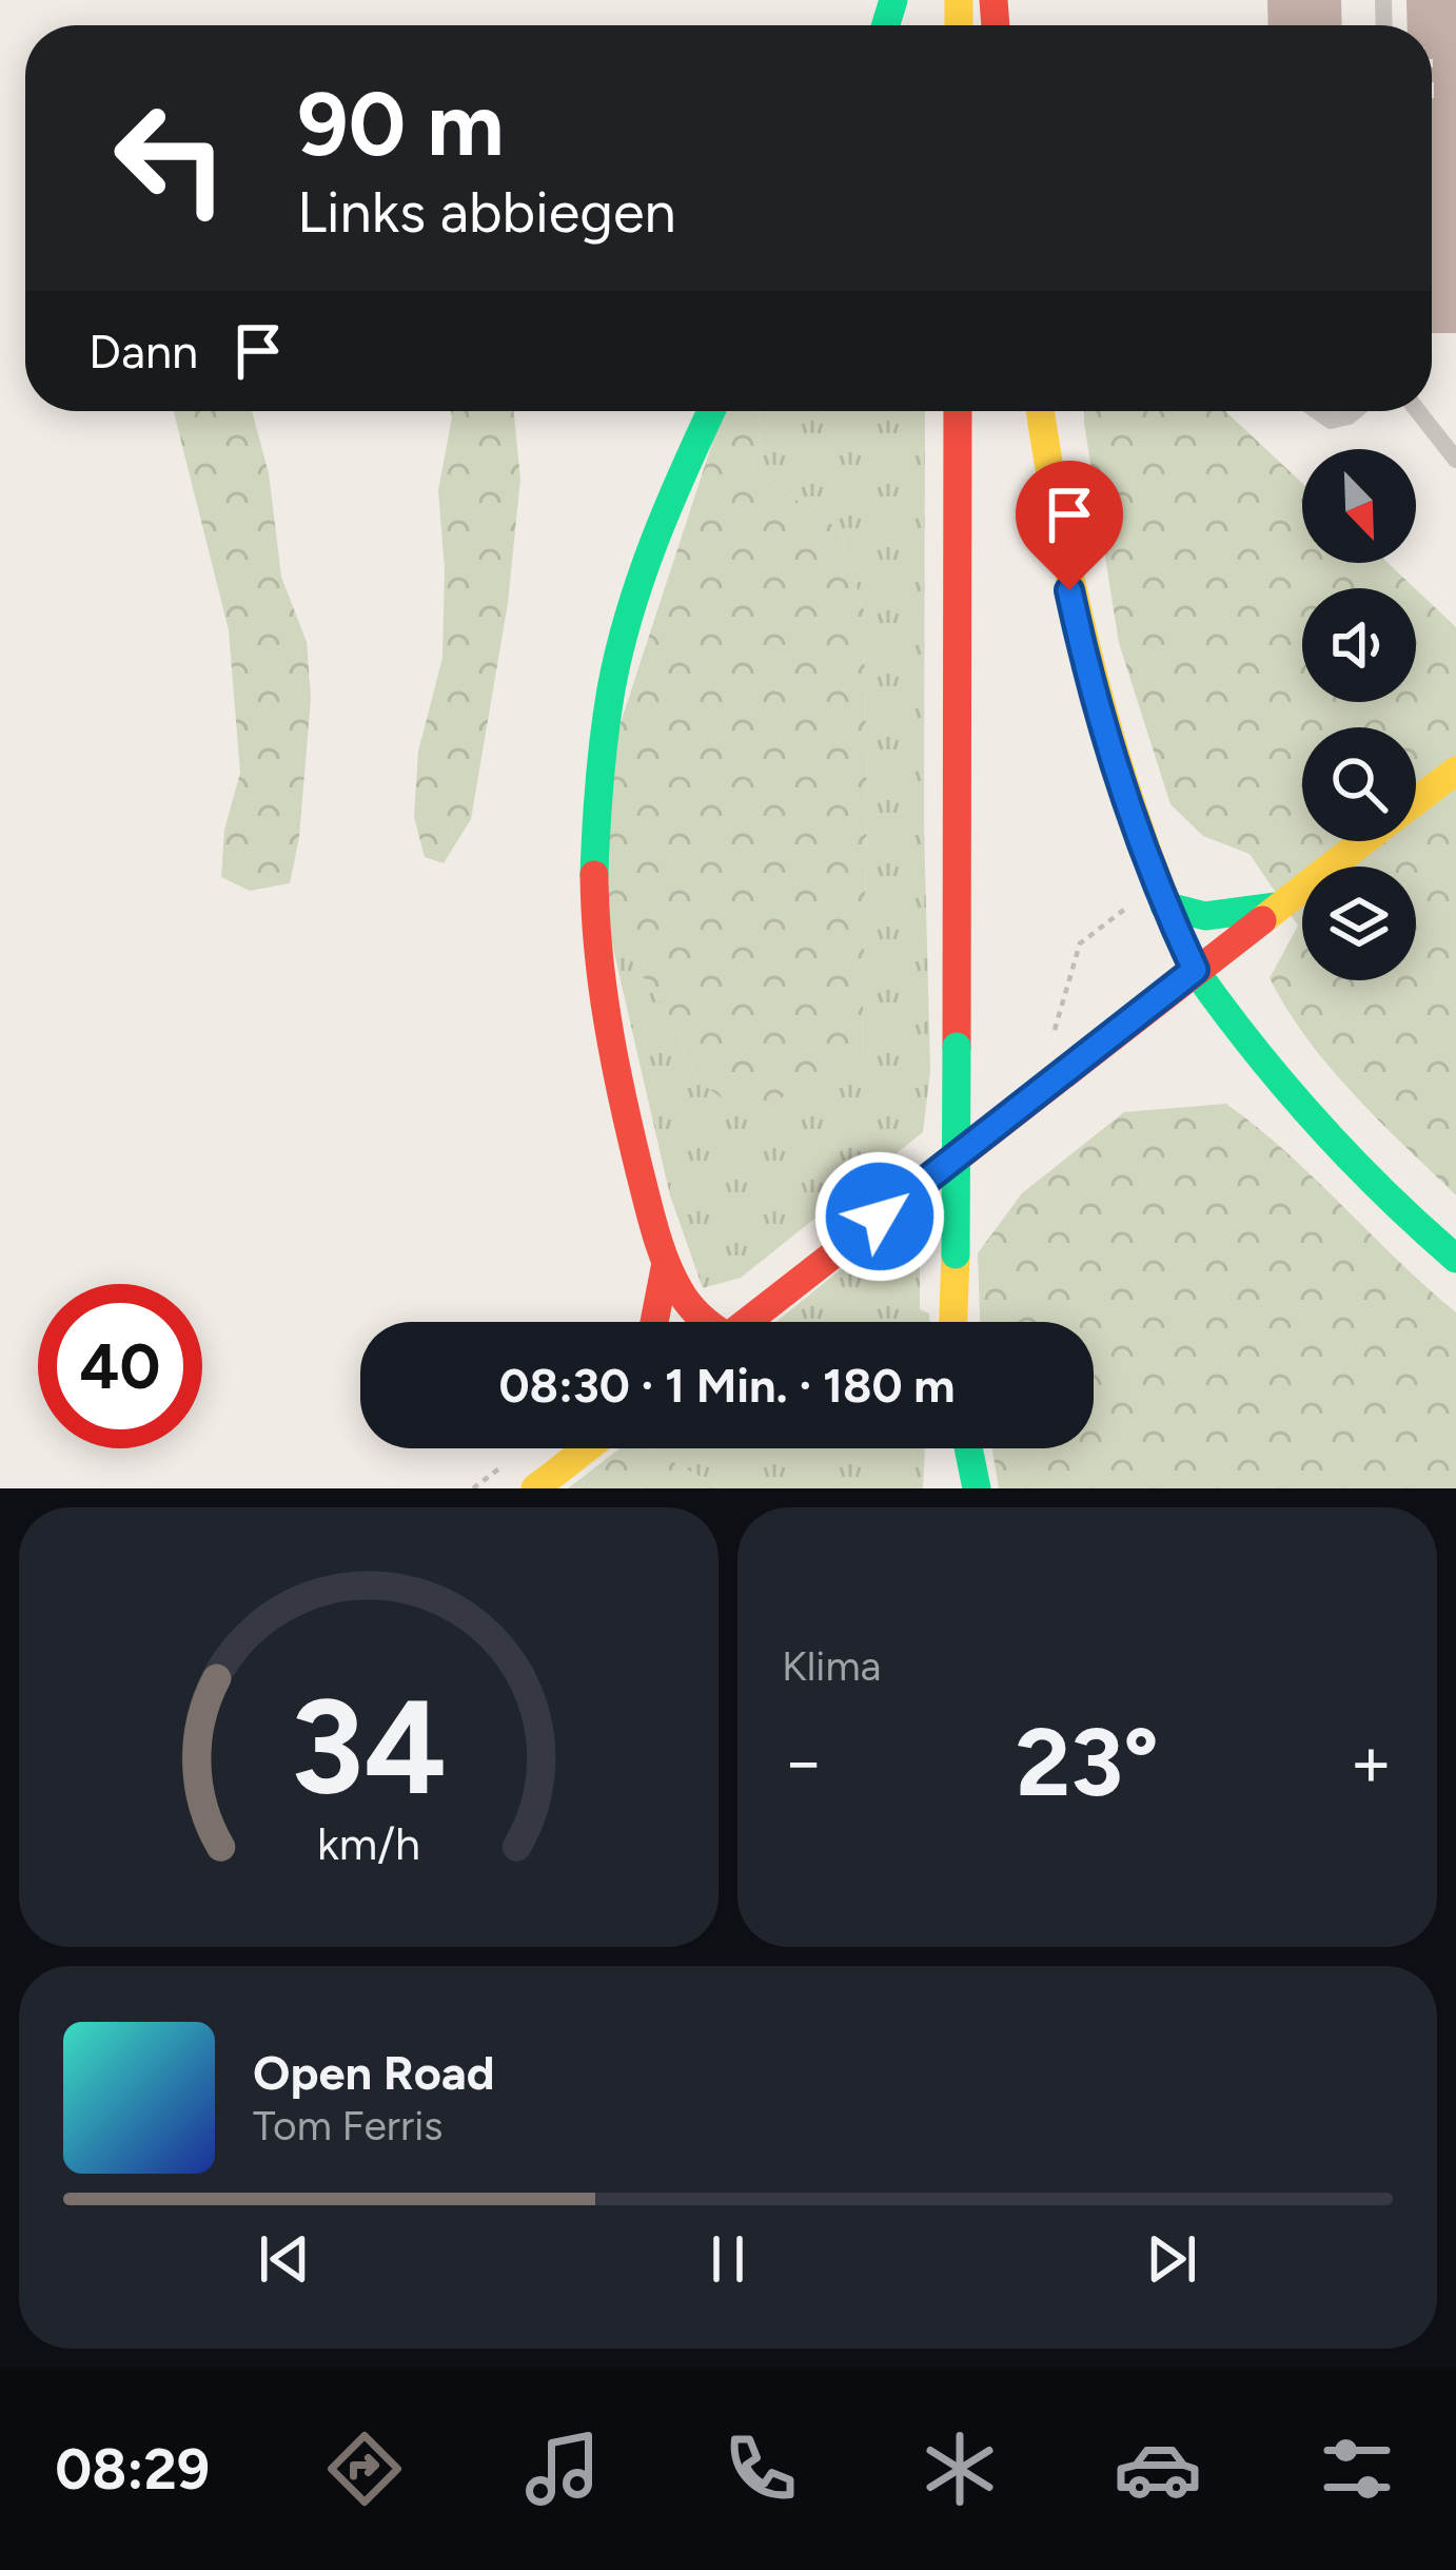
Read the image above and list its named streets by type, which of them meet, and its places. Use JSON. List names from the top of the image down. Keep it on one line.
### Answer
{"north":"bottom right","page":{"turn":["90 m","Links abbiegen"],"then":"Dann","limit":"40","trip":"08:30 · 1 Min. · 180 m","tile":"Klima","heat":["−","23°","+"],"song":["Open Road","Tom Ferris"],"tabs":"08:29","gauge":["34","km/h"]}}
